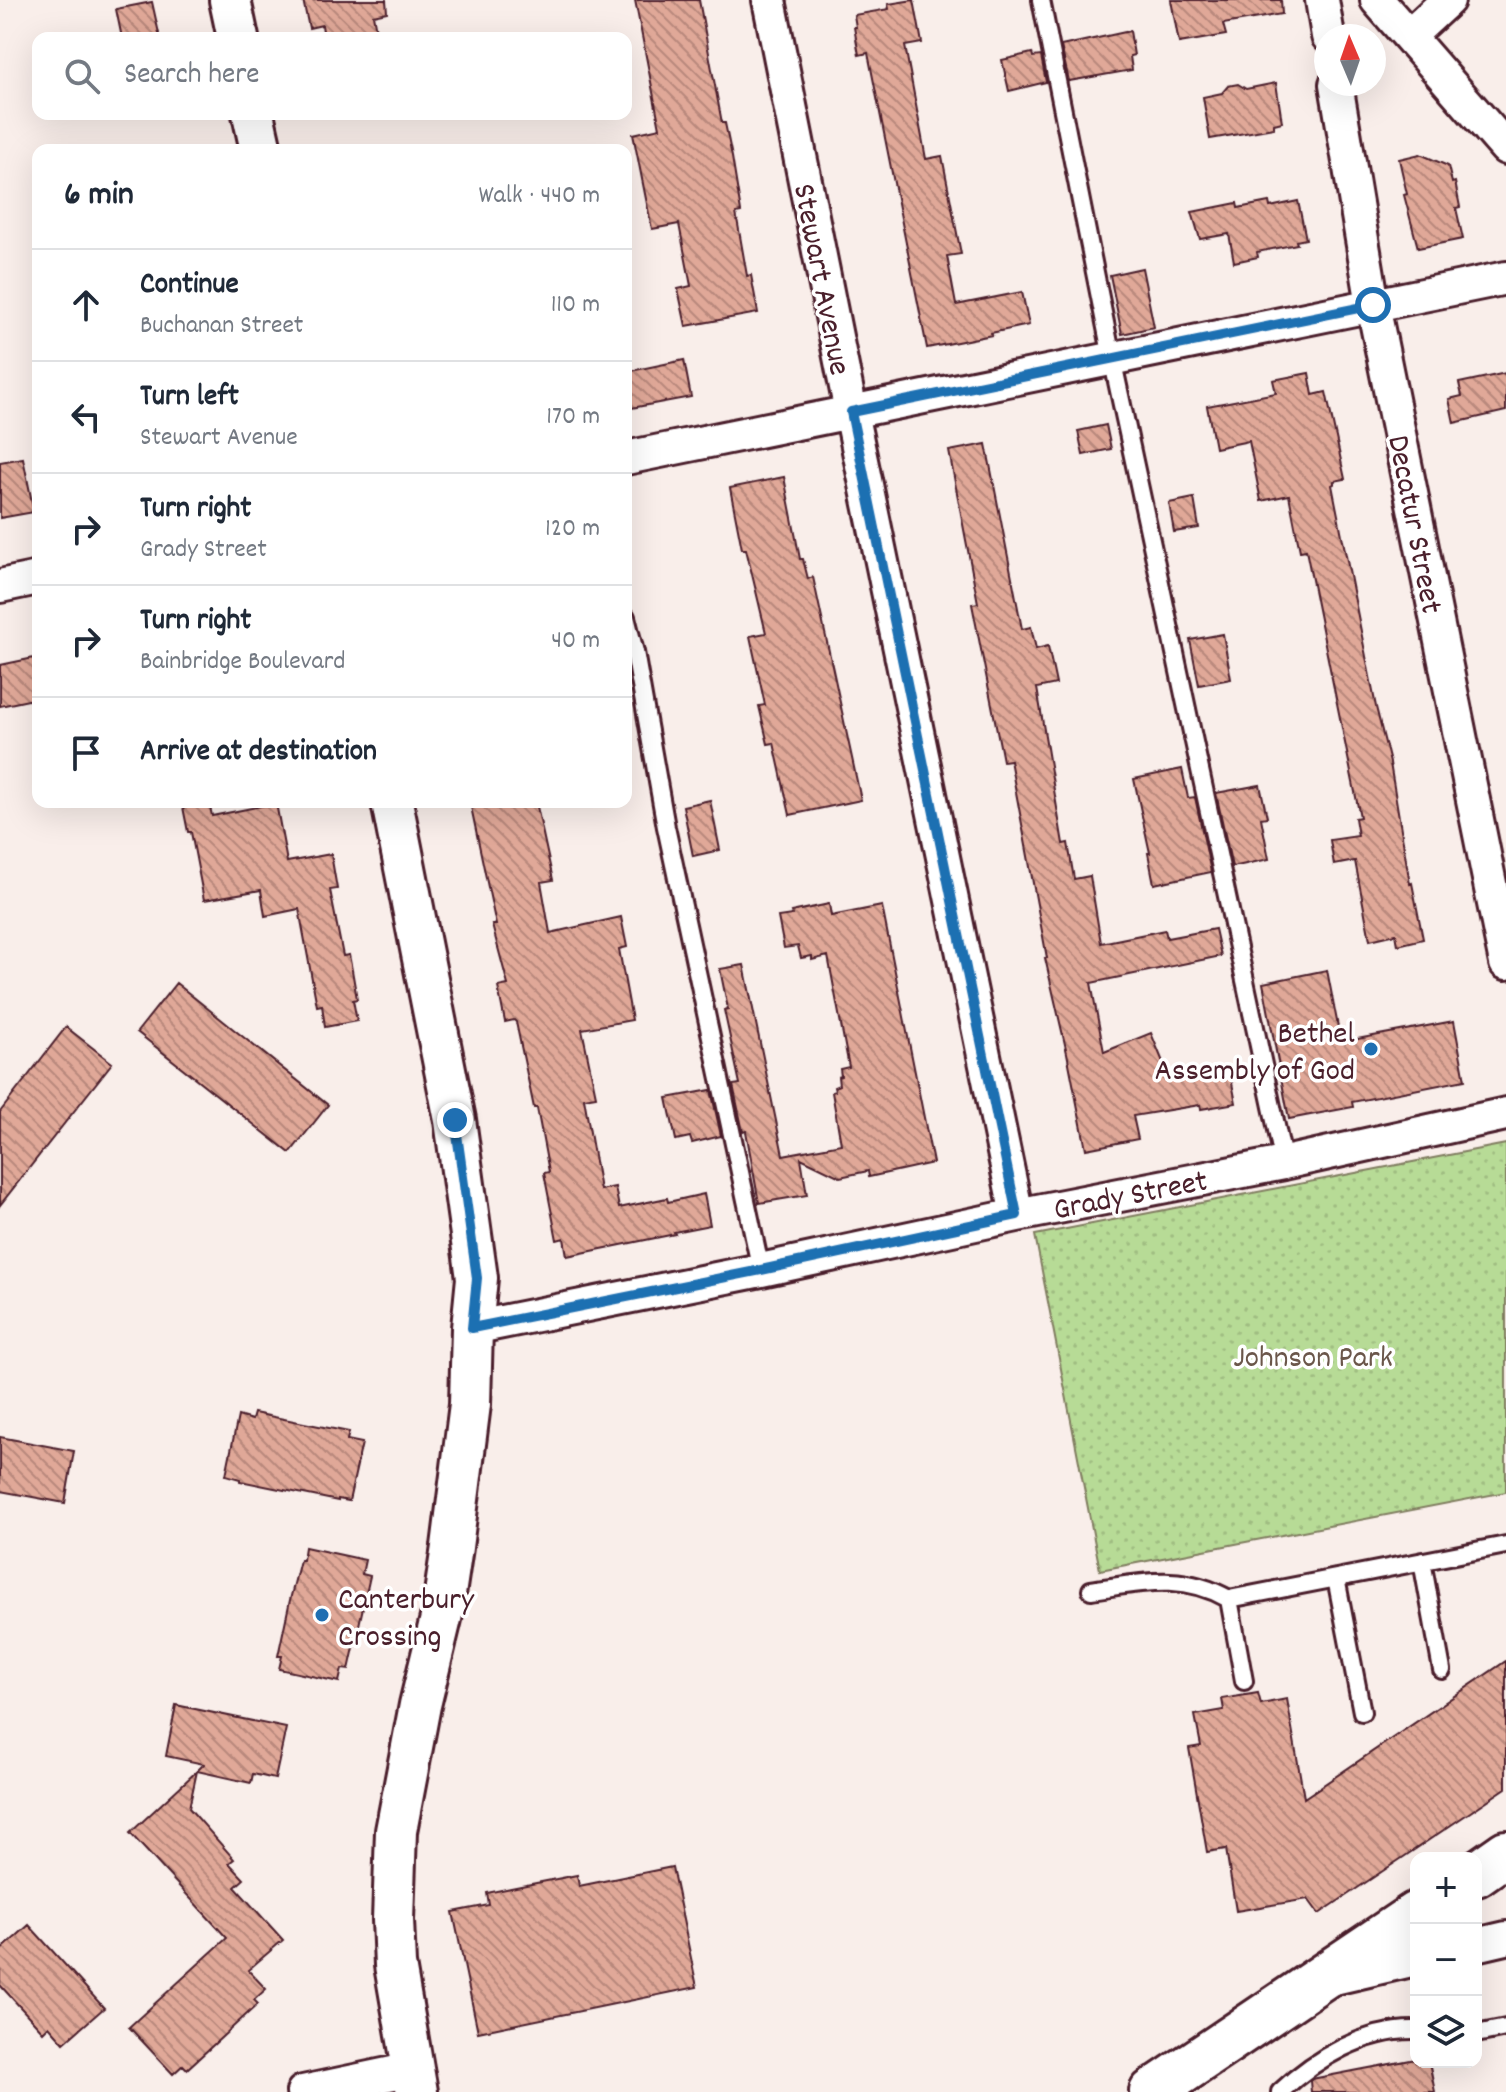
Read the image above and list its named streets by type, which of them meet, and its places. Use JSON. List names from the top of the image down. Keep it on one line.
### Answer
{"streets":{"street":["Stewart Avenue","Decatur Street","Grady Street"]},"crossings":[["Stewart Avenue","Grady Street"]],"parks":["Johnson Park"],"places":["Bethel Assembly of God","Canterbury Crossing"],"north":"top","page":{"search":"Search here","heading":["6 min","Walk · 440 m"],"list":[["Continue","Buchanan Street","110 m"],["Turn left","Stewart Avenue","170 m"],["Turn right","Grady Street","120 m"],["Turn right","Bainbridge Boulevard","40 m"],"Arrive at destination"],"map_buttons":["+","−"]}}
